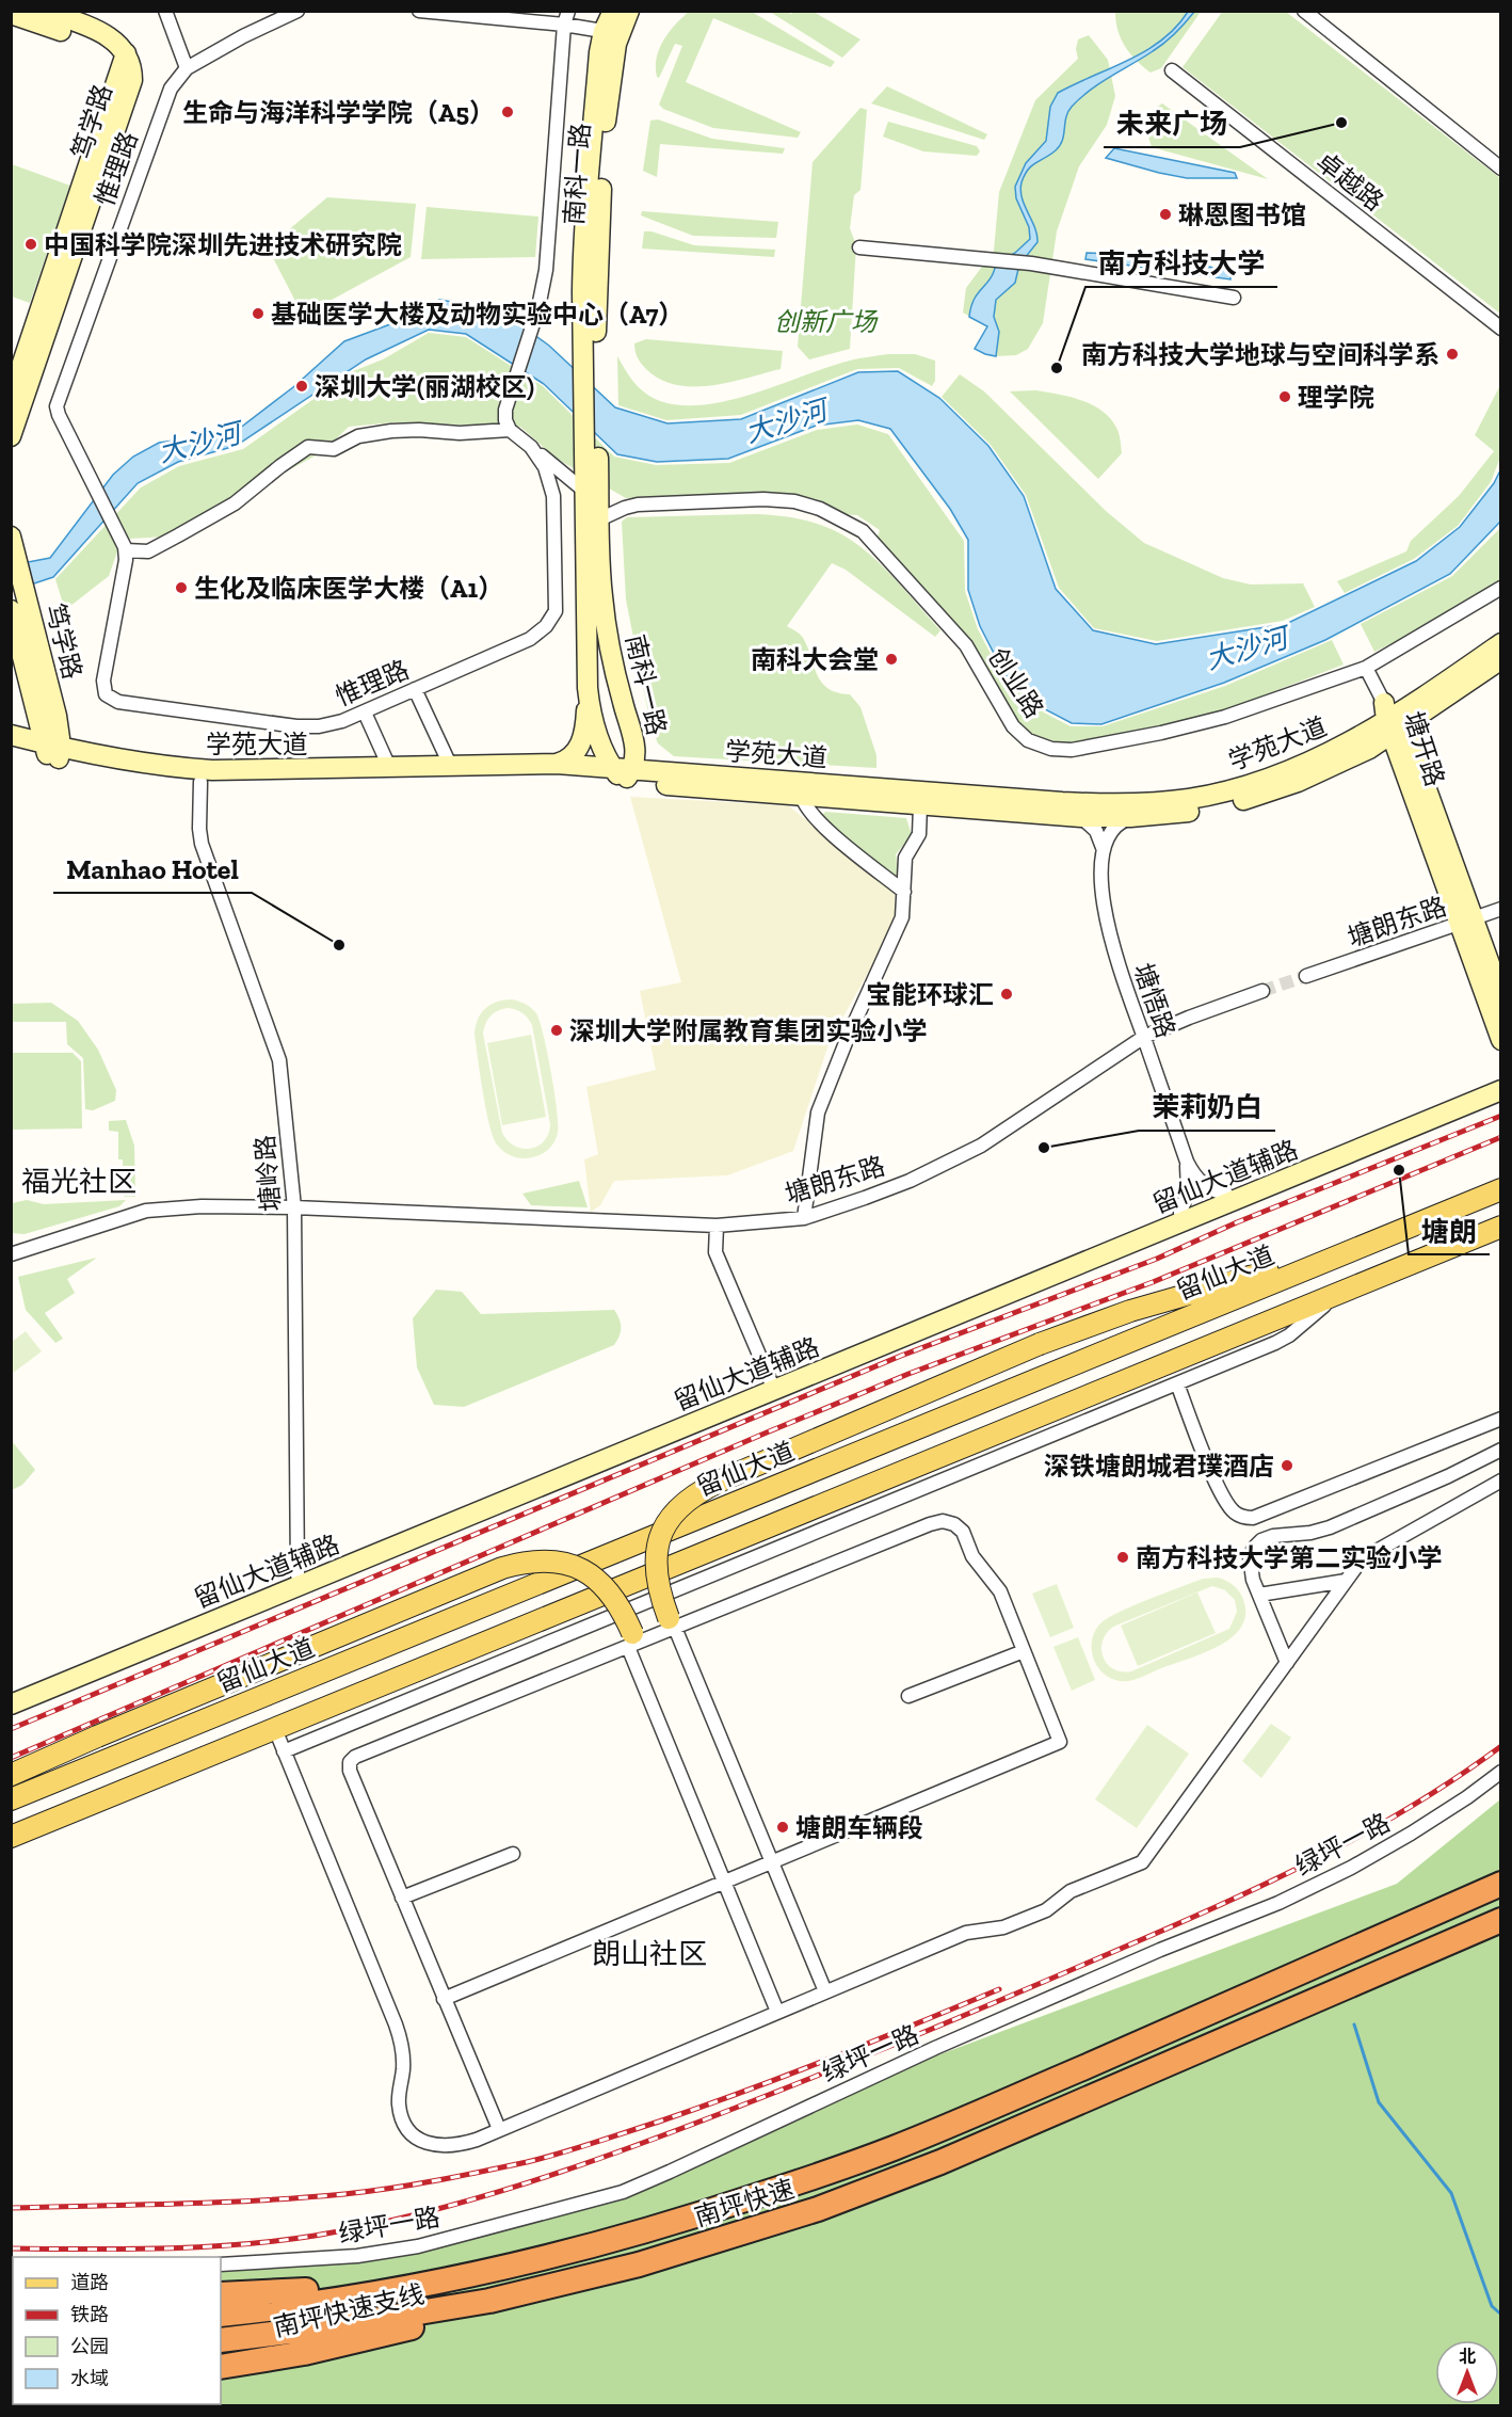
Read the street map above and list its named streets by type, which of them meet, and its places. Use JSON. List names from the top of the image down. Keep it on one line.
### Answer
{"streets":{"highway":["南坪快速","南坪快速支线"],"main road":["笃学路","南科一路","学苑大道","塘开路","留仙大道辅路","留仙大道"],"street":["惟理路","卓越路","创业路","塘朗东路","塘悟路","塘岭路","绿坪一路"]},"crossings":[["笃学路","学苑大道"],["南科一路","创业路"],["南科一路","学苑大道"],["学苑大道","塘开路"],["学苑大道","塘岭路"],["塘开路","塘朗东路"],["塘朗东路","塘悟路"],["塘朗东路","塘岭路"],["塘悟路","留仙大道辅路"],["塘岭路","留仙大道辅路"],["南坪快速","南坪快速支线"]],"districts":["福光社区","朗山社区"],"water":["大沙河"],"parks":["创新广场"],"places":["生命与海洋科学学院（A5）","未来广场","琳恩图书馆","中国科学院深圳先进技术研究院","基础医学大楼及动物实验中心（A7）","南方科技大学地球与空间科学系","南方科技大学","深圳大学(丽湖校区)","理学院","生化及临床医学大楼（A1）","南科大会堂","Manhao Hotel","宝能环球汇","深圳大学附属教育集团实验小学","茉莉奶白","塘朗","深铁塘朗城君璞酒店","南方科技大学第二实验小学","塘朗车辆段"],"legend":["道路","铁路","公园","水域"],"north":"top"}
